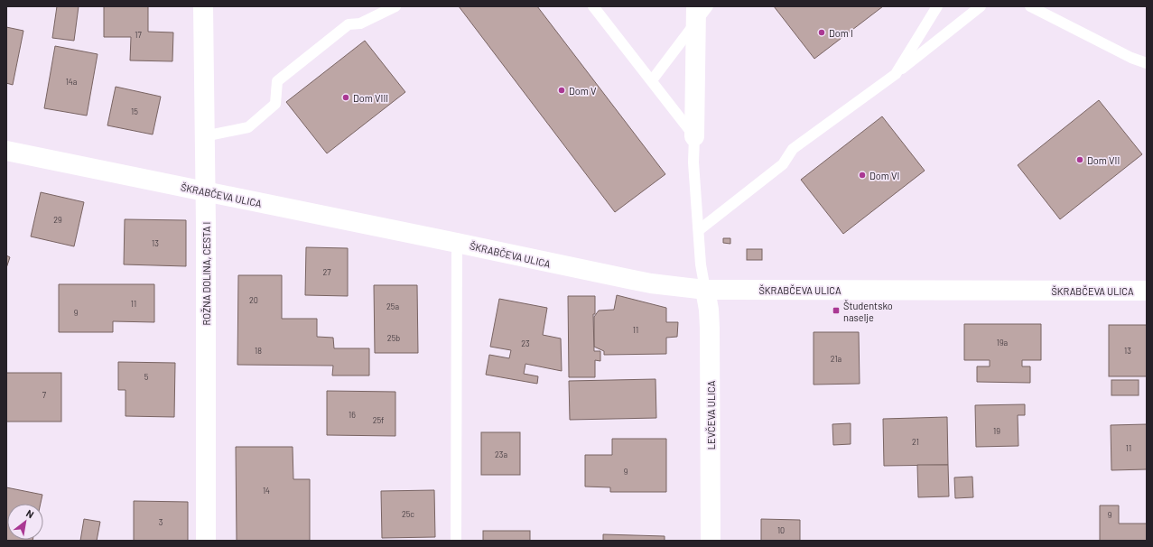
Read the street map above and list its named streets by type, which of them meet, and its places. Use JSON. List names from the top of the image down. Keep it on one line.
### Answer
{"streets":{"street":["ŠKRABČEVA ULICA","ROŽNA DOLINA, CESTA I","LEVČEVA ULICA"]},"crossings":[["ŠKRABČEVA ULICA","ROŽNA DOLINA, CESTA I"],["ŠKRABČEVA ULICA","LEVČEVA ULICA"]],"places":{"other":["Dom I","Dom V","Dom VIII","Dom VII","Dom VI"],"transit":["Študentsko naselje"]},"house_numbers":["17","14a","15","29","13","27","20","11","25a","9","11","25b","19a","23","18","13","21a","5","7","16","25f","19","21","11","23a","9","14","25c","9","3","10"],"north":"top right"}
